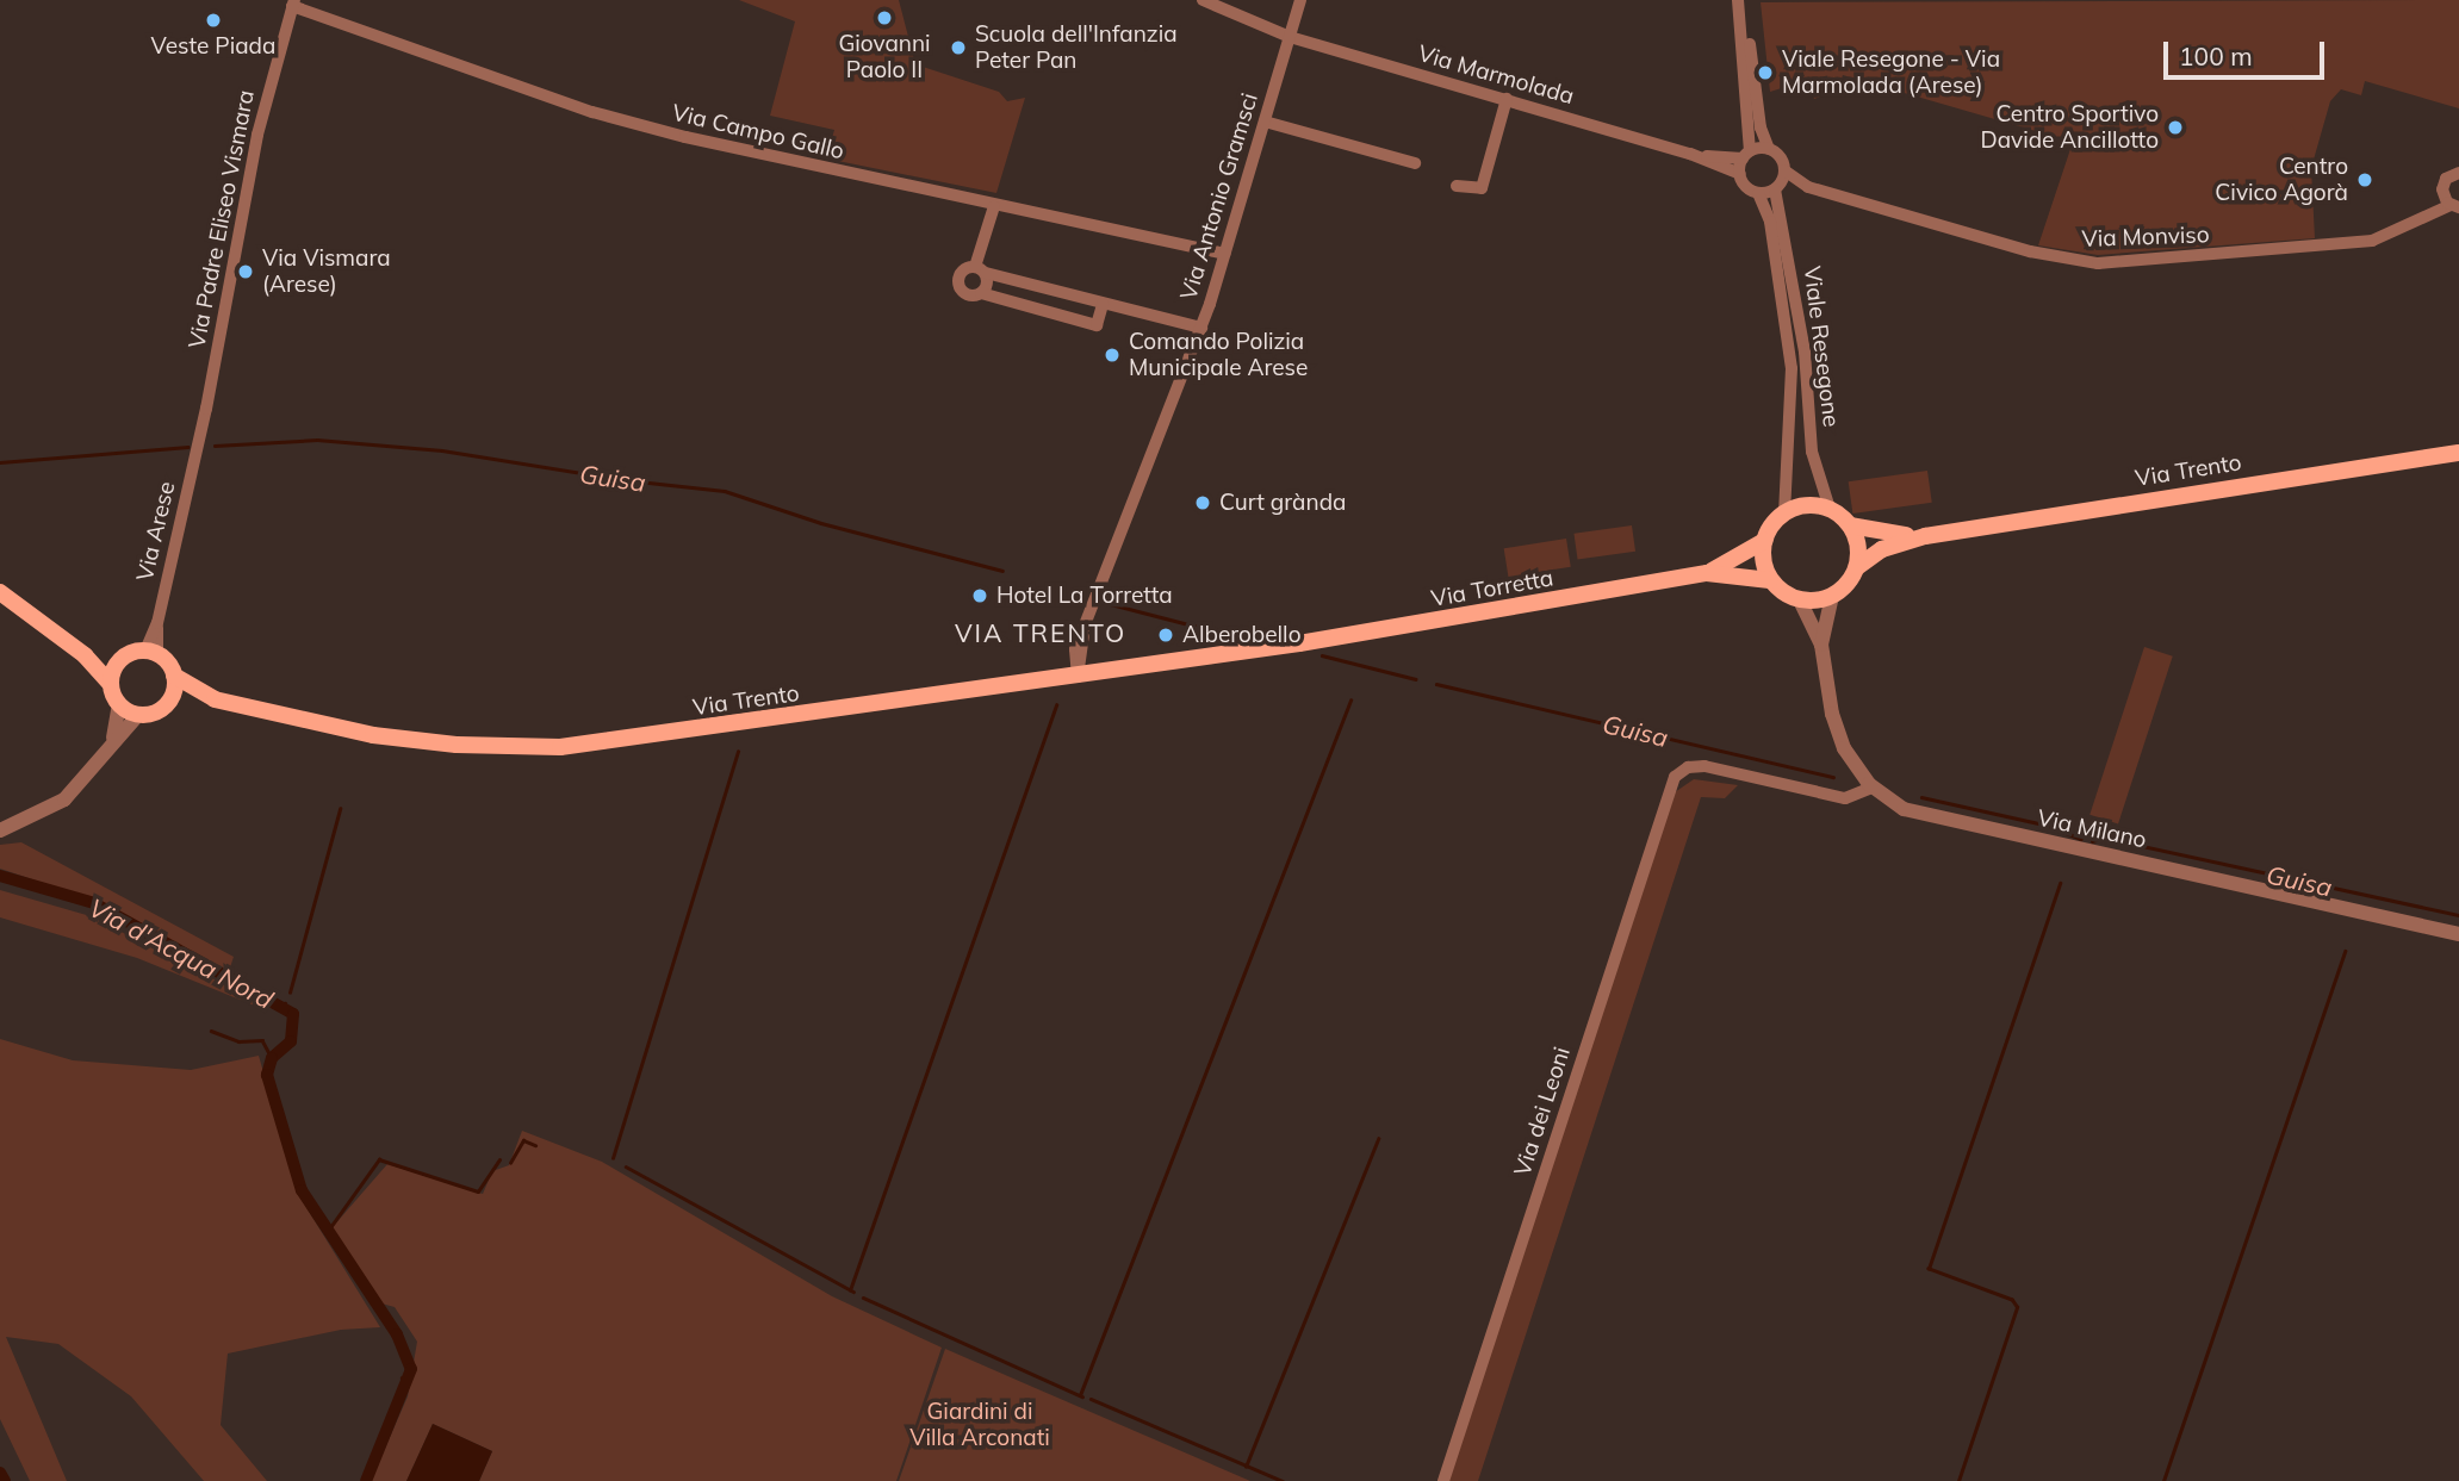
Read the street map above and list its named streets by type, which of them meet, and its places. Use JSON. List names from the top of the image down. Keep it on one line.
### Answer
{"streets":{"main road":["Via Trento","Via Torretta"],"street":["Via Marmolada","Via Campo Gallo","Via Antonio Gramsci","Via Padre Eliseo Vismara","Via Monviso","Viale Resegone","Via Arese","Via Milano","Via dei Leoni"]},"crossings":[["Via Marmolada","Via Antonio Gramsci"],["Via Marmolada","Via Monviso"],["Via Marmolada","Viale Resegone"],["Via Campo Gallo","Via Antonio Gramsci"],["Via Campo Gallo","Via Padre Eliseo Vismara"],["Via Antonio Gramsci","Via Trento"],["Via Padre Eliseo Vismara","Via Arese"],["Via Monviso","Viale Resegone"],["Viale Resegone","Via Torretta"],["Via Trento","Via Arese"],["Via Trento","Via Torretta"],["Via Milano","Via dei Leoni"]],"districts":["VIA TRENTO"],"water":["Guisa","Via d'Acqua Nord"],"parks":["Giardini di Villa Arconati"],"places":["Giovanni Paolo II","Veste Piada","Scuola dell'Infanzia Peter Pan","Viale Resegone - Via Marmolada (Arese)","Centro Sportivo Davide Ancillotto","Centro Civico Agorà","Via Vismara (Arese)","Comando Polizia Municipale Arese","Curt grànda","Hotel La Torretta","Alberobello"],"scale_bar":"100 m"}
